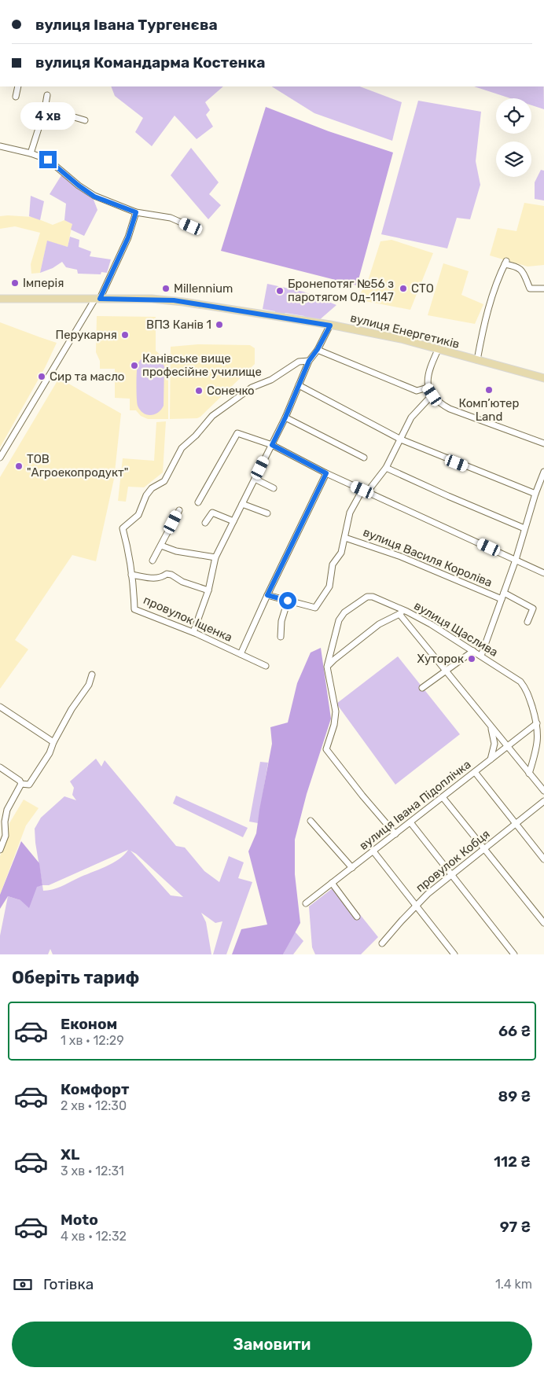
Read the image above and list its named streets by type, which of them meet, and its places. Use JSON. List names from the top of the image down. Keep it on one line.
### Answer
{"streets":{"main road":["вулиця Енергетиків"],"street":["вулиця Василя Короліва","провулок Іщенка","вулиця Щаслива","вулиця Івана Підоплічка","провулок Кобця"]},"crossings":[["вулиця Щаслива","вулиця Івана Підоплічка"]],"places":["Імперія","Millennium","СТО","Бронепотяг №56 з паротягом Од-1147","ВПЗ Канів 1","Перукарня","Канівське вище професійне училище","Сир та масло","Комп’ютер Land","Сонечко","ТОВ \"Агроекопродукт\"","Хуторок"],"page":{"banner":["вулиця Івана Тургенєва","вулиця Командарма Костенка"],"bubble":"4 хв","heading":"Оберіть тариф","list":[{"name":"Економ","note":"1 хв · 12:29","value":"66 ₴"},{"name":"Комфорт","note":"2 хв · 12:30","value":"89 ₴"},{"name":"XL","note":"3 хв · 12:31","value":"112 ₴"},{"name":"Moto","note":"4 хв · 12:32","value":"97 ₴"}],"pay":["Готівка","1.4 km"],"buttons":"Замовити"}}
